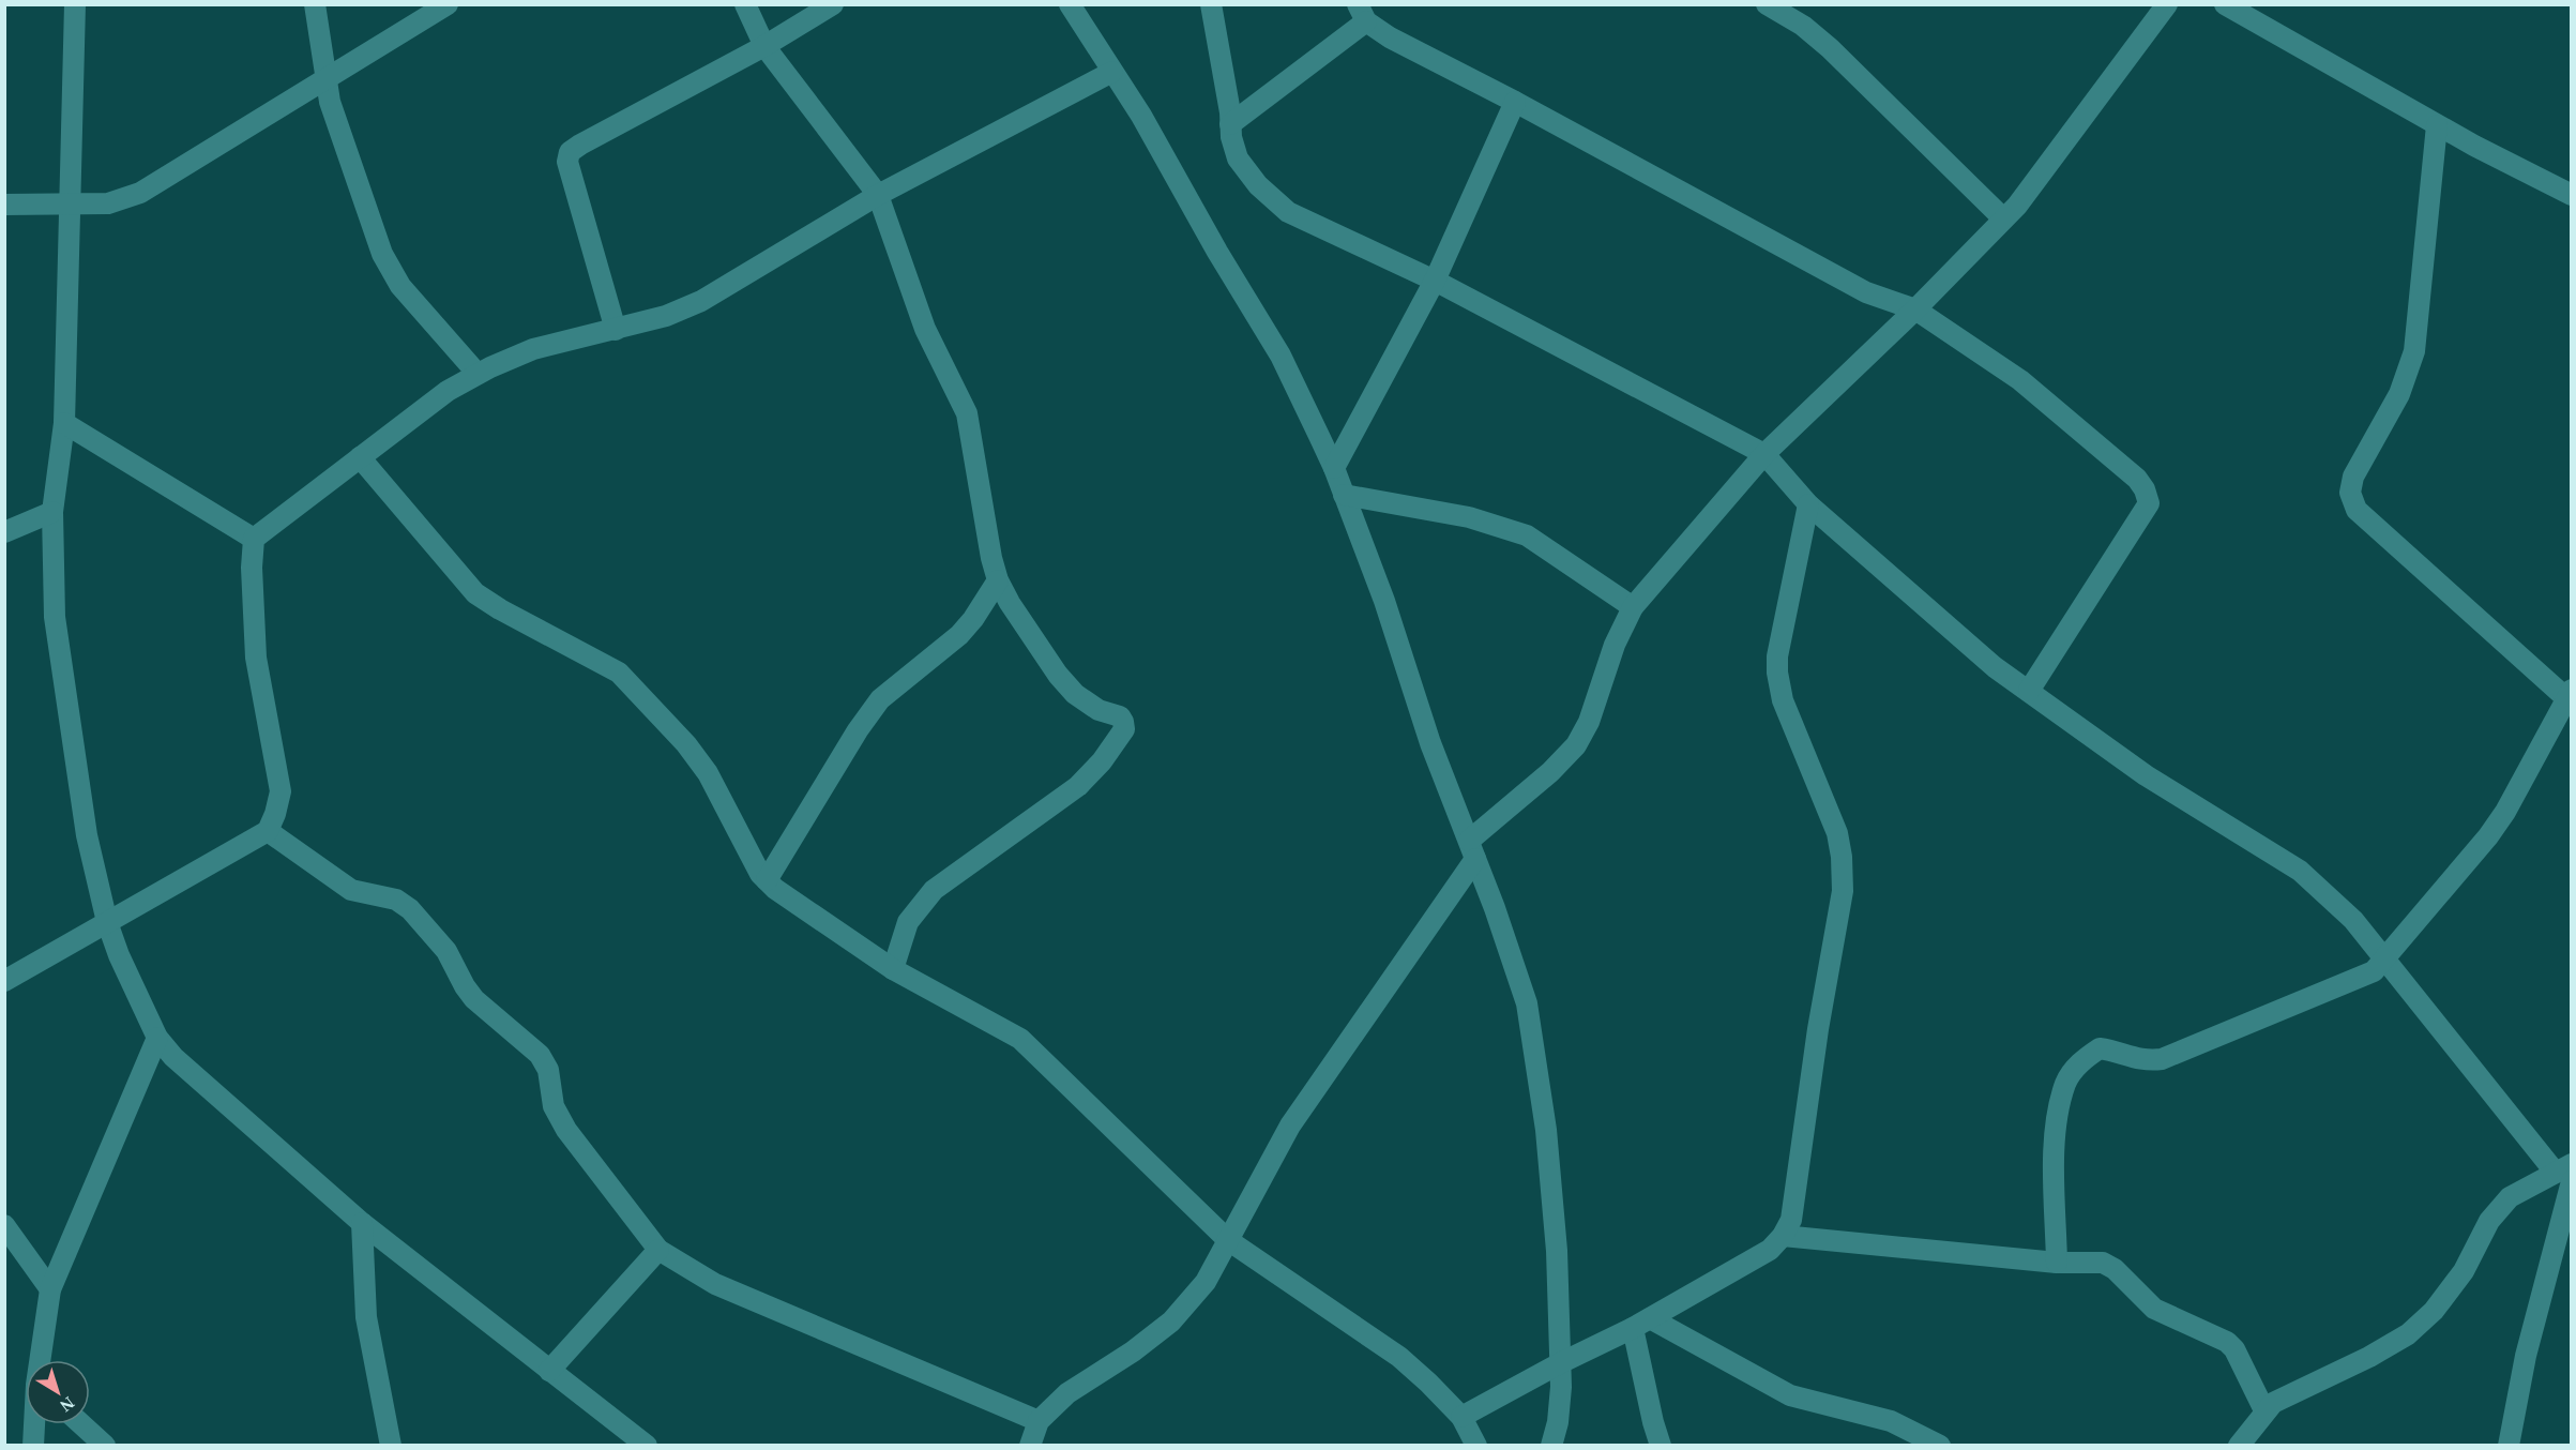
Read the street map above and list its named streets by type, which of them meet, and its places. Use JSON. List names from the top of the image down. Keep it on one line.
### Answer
{"north":"bottom right"}
